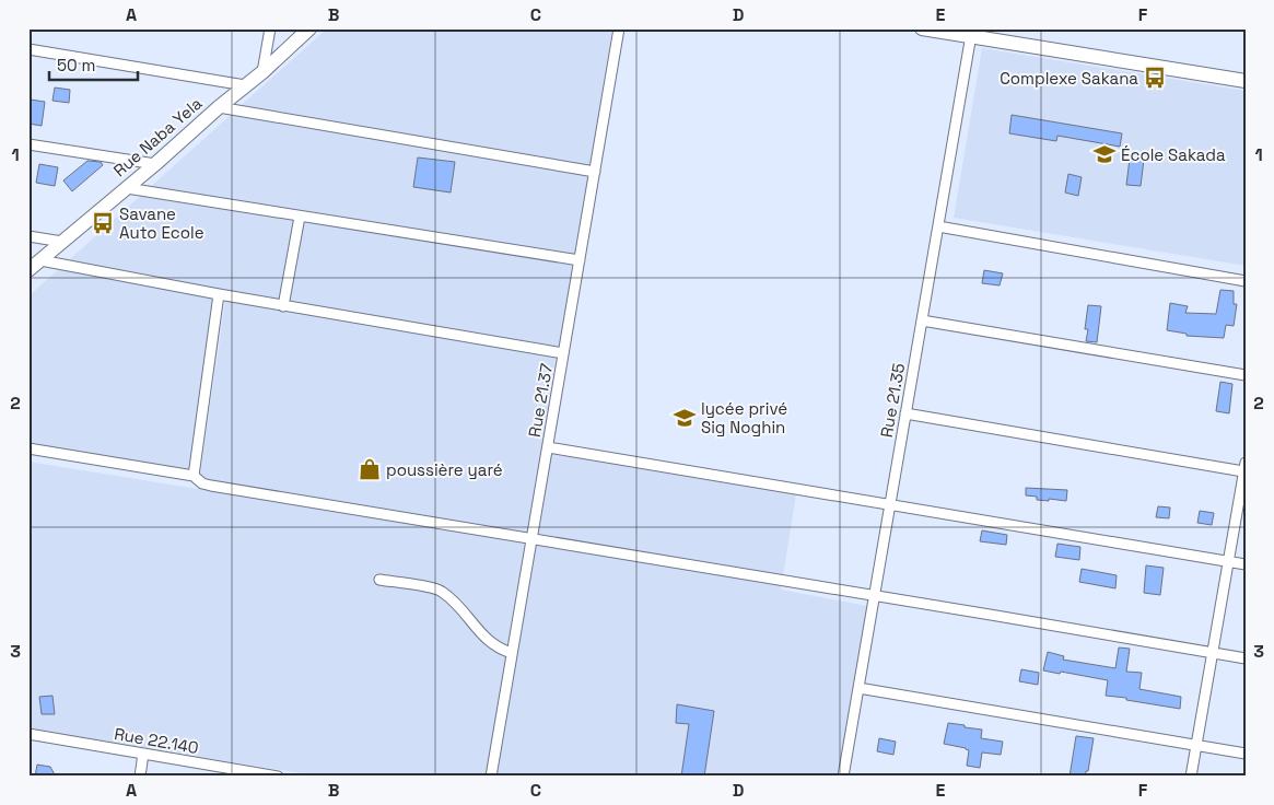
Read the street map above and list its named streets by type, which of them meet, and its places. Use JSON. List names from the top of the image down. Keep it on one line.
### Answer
{"streets":{"street":["Rue Naba Yela","Rue 21.37","Rue 21.35","Rue 22.140"]},"places":{"bus stop":["Complexe Sakana","Savane Auto Ecole"],"school or university":["École Sakada","lycée privé Sig Noghin"],"shop":["poussière yaré"]},"scale_bar":"50 m","grid":{"columns":["A","B","C","D","E","F"],"rows":["1","2","3"]}}
